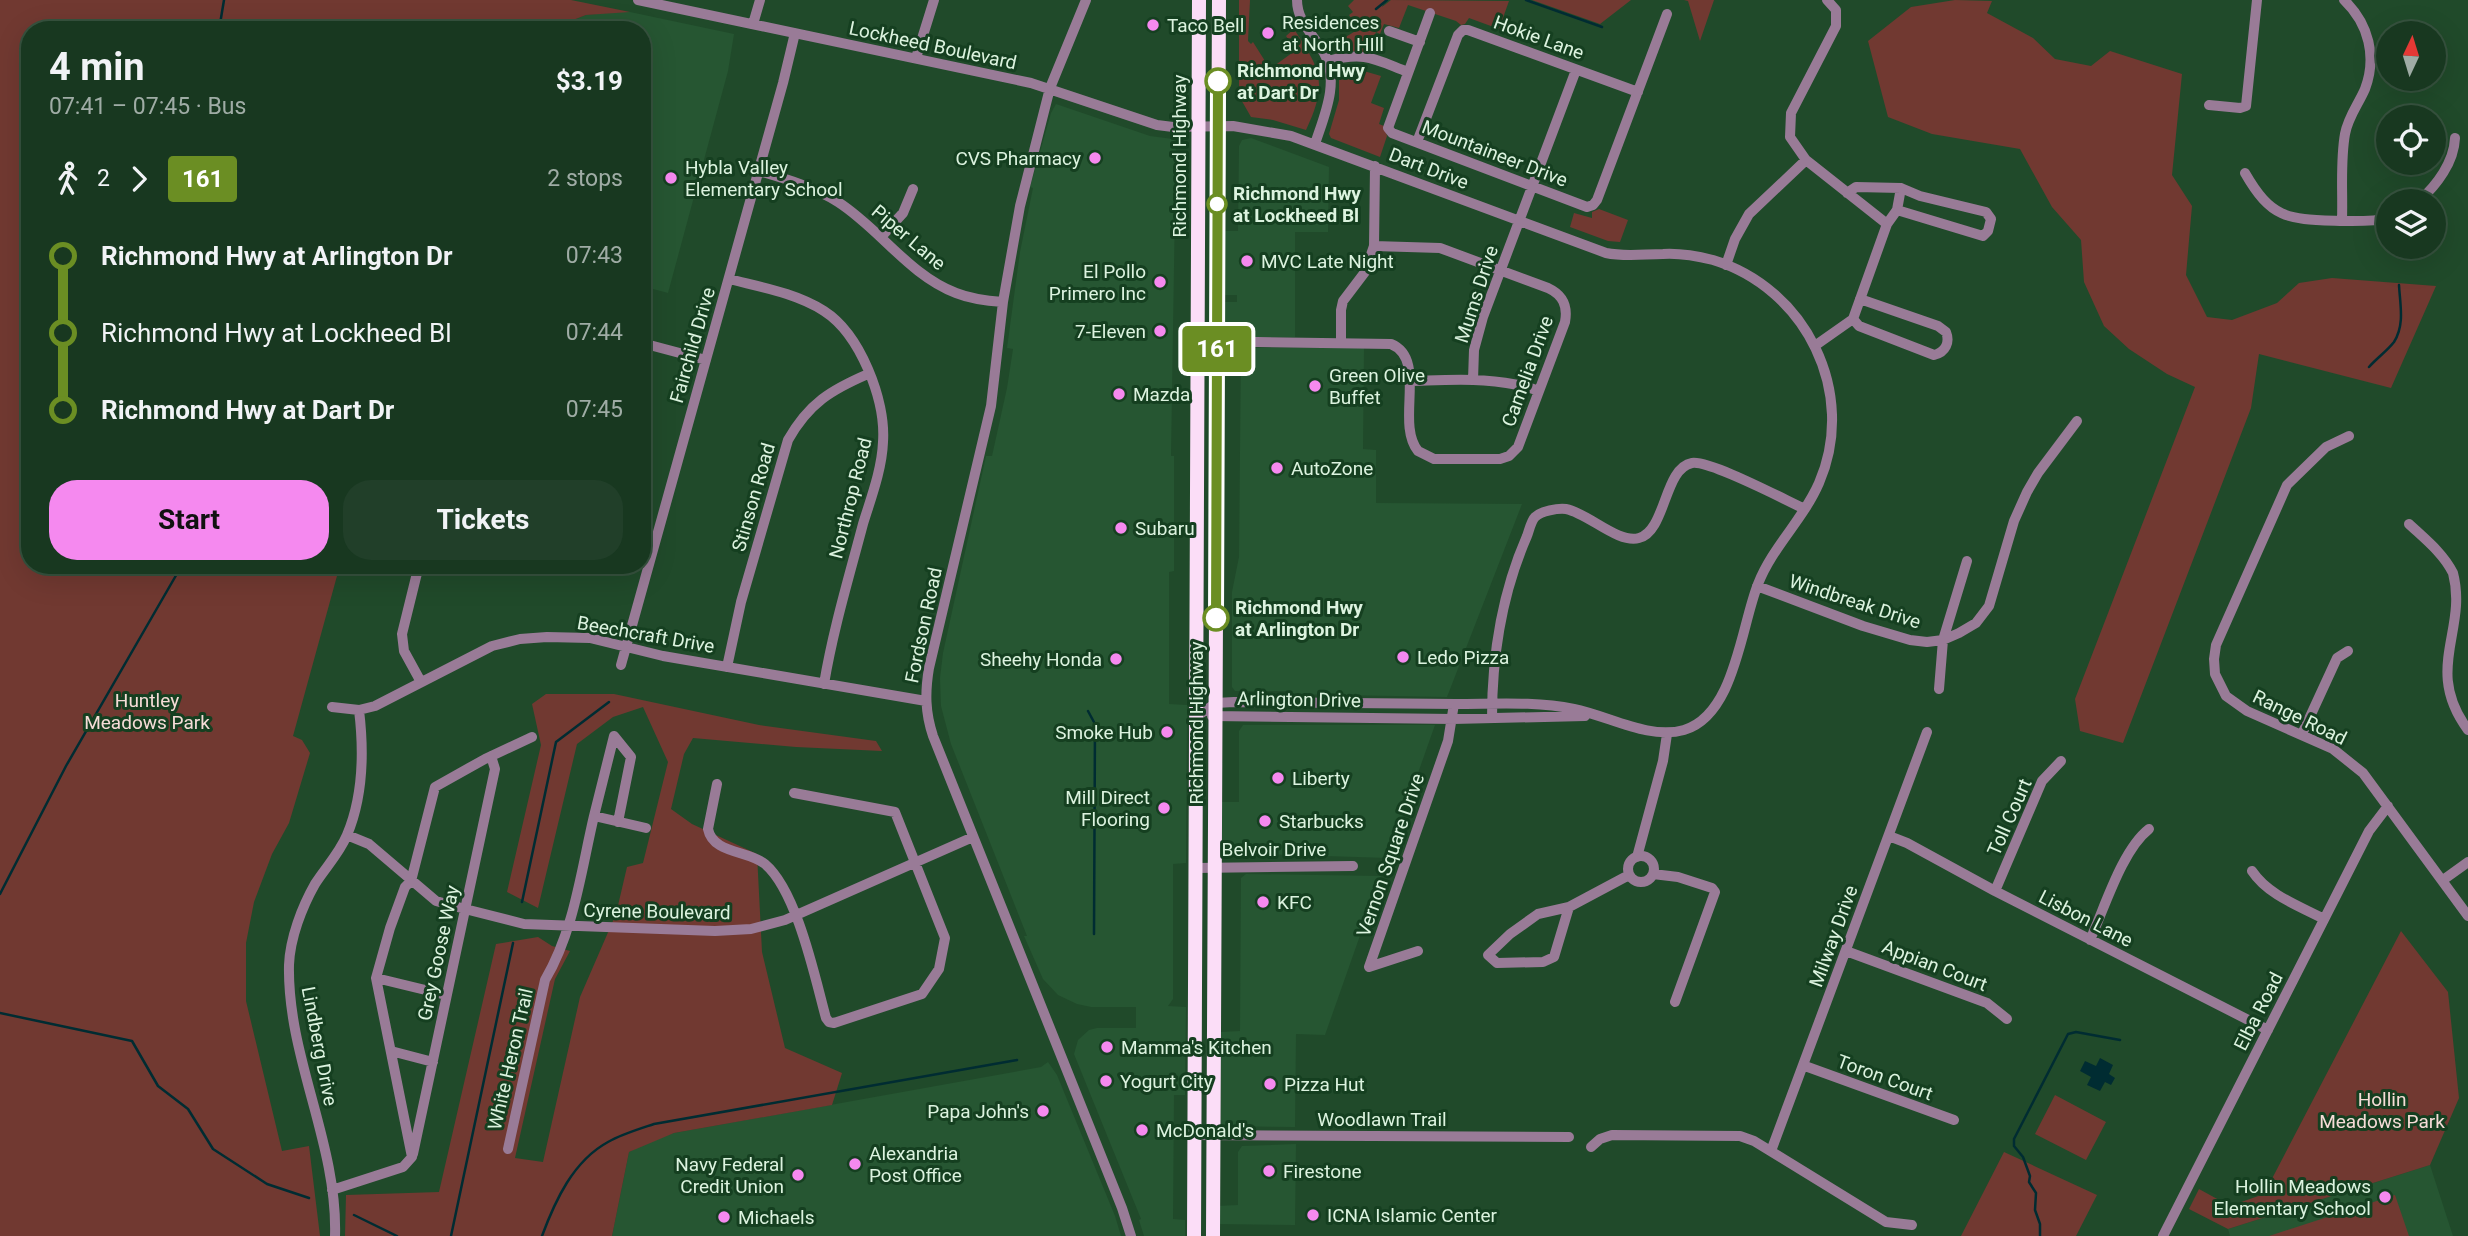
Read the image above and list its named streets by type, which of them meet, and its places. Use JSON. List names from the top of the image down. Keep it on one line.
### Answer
{"streets":{"highway":["Richmond Highway"],"street":["Hokie Lane","Lockheed Boulevard","Mountaineer Drive","Dart Drive","Piper Lane","Mums Drive","Fairchild Drive","Camelia Drive","Stinson Road","Northrop Road","Windbreak Drive","Fordson Road","Beechcraft Drive","Arlington Drive","Range Road","Toll Court","Belvoir Drive","Vernon Square Drive","Cyrene Boulevard","Lisbon Lane","Milway Drive","Grey Goose Way","Appian Court","Elba Road","Lindberg Drive","White Heron Trail","Toron Court","Woodlawn Trail"]},"crossings":[["Hokie Lane","Mountaineer Drive"],["Hokie Lane","Mums Drive"],["Lockheed Boulevard","Richmond Highway"],["Lockheed Boulevard","Dart Drive"],["Lockheed Boulevard","Fairchild Drive"],["Lockheed Boulevard","Fordson Road"],["Mountaineer Drive","Mums Drive"],["Richmond Highway","Dart Drive"],["Richmond Highway","Camelia Drive"],["Richmond Highway","Arlington Drive"],["Richmond Highway","Belvoir Drive"],["Richmond Highway","Woodlawn Trail"],["Dart Drive","Mums Drive"],["Piper Lane","Fairchild Drive"],["Piper Lane","Fordson Road"],["Mums Drive","Camelia Drive"],["Fairchild Drive","Northrop Road"],["Fairchild Drive","Beechcraft Drive"],["Stinson Road","Northrop Road"],["Stinson Road","Beechcraft Drive"],["Northrop Road","Beechcraft Drive"],["Fordson Road","Beechcraft Drive"],["Fordson Road","Cyrene Boulevard"],["Beechcraft Drive","Lindberg Drive"],["Arlington Drive","Vernon Square Drive"],["Range Road","Elba Road"],["Toll Court","Lisbon Lane"],["Cyrene Boulevard","Grey Goose Way"],["Cyrene Boulevard","Lindberg Drive"],["Cyrene Boulevard","White Heron Trail"],["Lisbon Lane","Milway Drive"],["Lisbon Lane","Elba Road"],["Milway Drive","Appian Court"],["Milway Drive","Toron Court"]],"parks":["Huntley Meadows Park","Hollin Meadows Park"],"places":["Taco Bell","Residences at North HIll","Richmond Hwy at Dart Dr","CVS Pharmacy","Hybla Valley Elementary School","Richmond Hwy at Lockheed Bl","MVC Late Night","El Pollo Primero Inc","7-Eleven","Green Olive Buffet","Mazda","AutoZone","Subaru","Richmond Hwy at Arlington Dr","Ledo Pizza","Sheehy Honda","Smoke Hub","Liberty","Mill Direct Flooring","Starbucks","KFC","Mamma's Kitchen","Yogurt City","Pizza Hut","Papa John's","McDonald's","Alexandria Post Office","Firestone","Navy Federal Credit Union","Hollin Meadows Elementary School","ICNA Islamic Center","Michaels"],"lines":["bus line 161"],"north":"top","page":{"on_map":"161","heading":["4 min","07:41 – 07:45 · Bus","$3.19"],"legs":["2","161","2 stops"],"list":[{"name":"Richmond Hwy at Arlington Dr","value":"07:43"},{"name":"Richmond Hwy at Lockheed Bl","value":"07:44"},{"name":"Richmond Hwy at Dart Dr","value":"07:45"}],"buttons":["Start","Tickets"]}}
